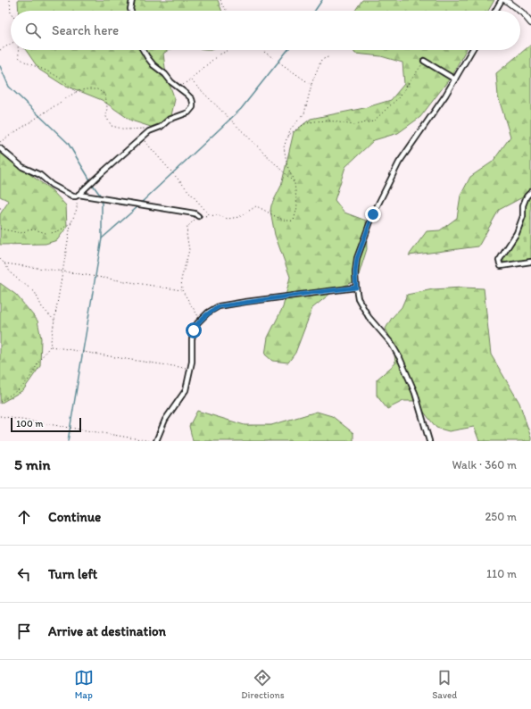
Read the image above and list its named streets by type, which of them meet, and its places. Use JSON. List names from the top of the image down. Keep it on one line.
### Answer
{"scale_bar":"100 m","page":{"search":"Search here","scale":"100 m","heading":["5 min","Walk · 360 m"],"list":[["Continue","250 m"],["Turn left","110 m"],"Arrive at destination"],"nav":["Map","Directions","Saved"]}}
